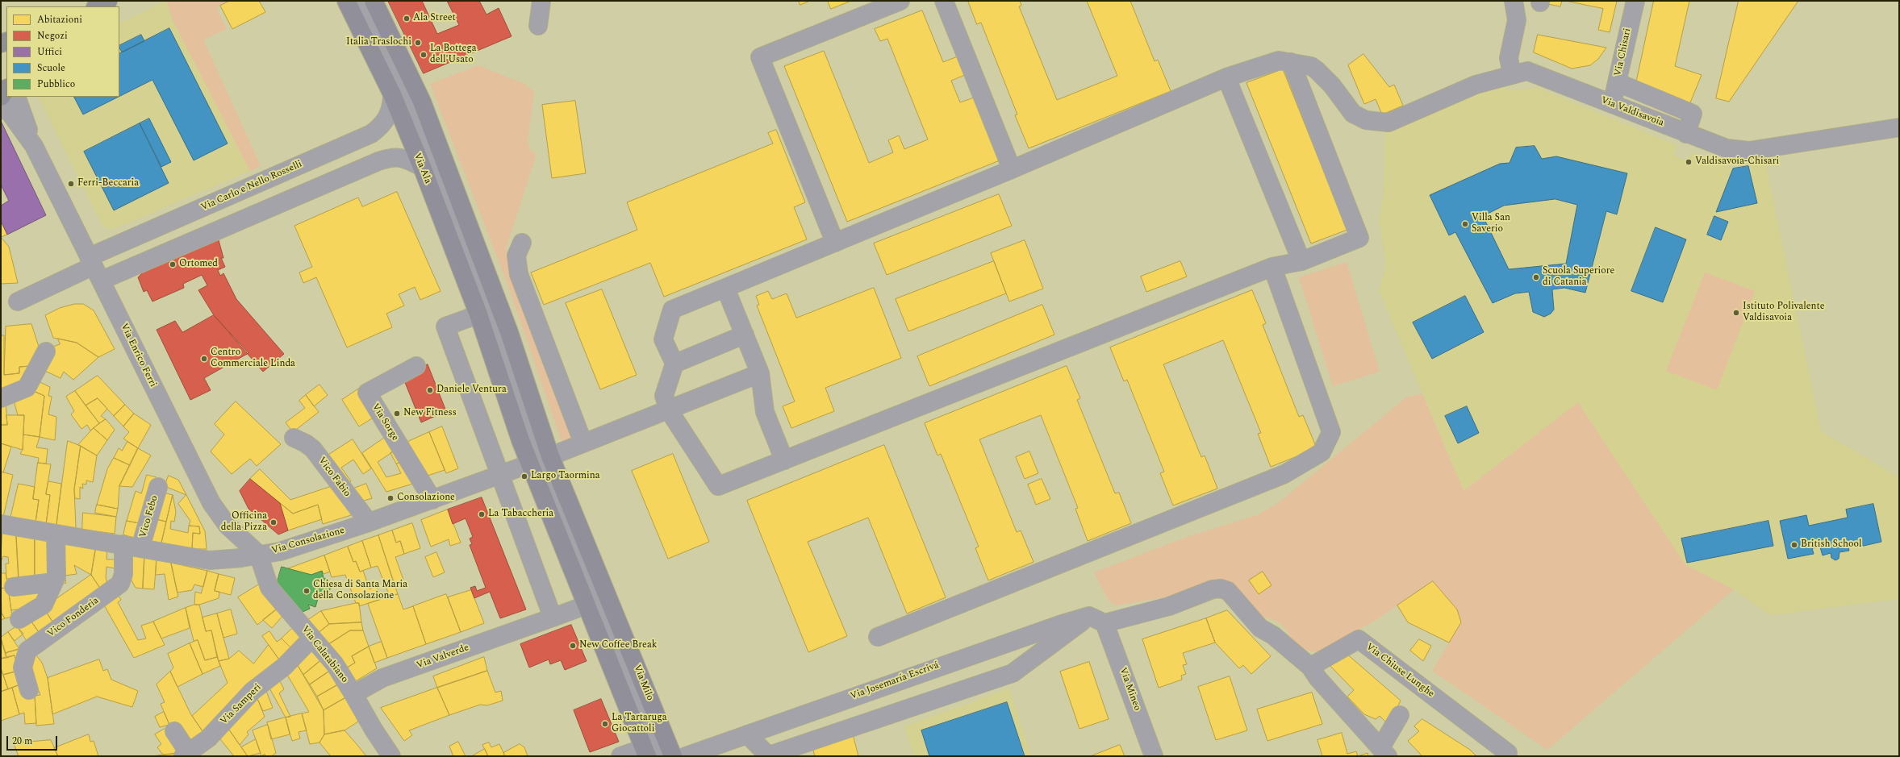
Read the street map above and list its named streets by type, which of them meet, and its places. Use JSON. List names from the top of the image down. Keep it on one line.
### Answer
{"streets":{"main road":["Via Ala","Via Milo"],"street":["Via Chisari","Via Valdisavoia","Via Carlo e Nello Rosselli","Via Enrico Ferri","Via Sorge","Vico Fabio","Vico Febo","Via Consolazione","Vico Fonderia","Via Calatabiano","Via Valverde","Via Chiuse Lunghe","Via Josemaría Escrivá","Via Mineo","Via Samperi"]},"crossings":[["Via Chisari","Via Valdisavoia"],["Via Ala","Via Carlo e Nello Rosselli"],["Via Ala","Via Consolazione"],["Via Carlo e Nello Rosselli","Via Enrico Ferri"],["Via Enrico Ferri","Via Consolazione"],["Via Enrico Ferri","Via Calatabiano"],["Via Sorge","Via Consolazione"],["Vico Fabio","Via Consolazione"],["Vico Febo","Via Consolazione"],["Vico Febo","Vico Fonderia"],["Via Consolazione","Vico Fonderia"],["Via Consolazione","Via Calatabiano"],["Via Calatabiano","Via Valverde"],["Via Calatabiano","Via Samperi"],["Via Valverde","Via Milo"],["Via Josemaría Escrivá","Via Mineo"]],"places":["Ala Street","Italia Traslochi","La Bottega dell'Usato","Valdisavoia-Chisari","Ferri-Beccaria","Villa San Saverio","Ortomed","Scuola Superiore di Catania","Istituto Polivalente Valdisavoia","Centro Commerciale Linda","Daniele Ventura","New Fitness","Largo Taormina","Consolazione","La Tabaccheria","Officina della Pizza","British School","Chiesa di Santa Maria della Consolazione","New Coffee Break","La Tartaruga Giocattoli"],"legend":["Abitazioni","Negozi","Uffici","Scuole","Pubblico"],"scale_bar":"20 m"}
